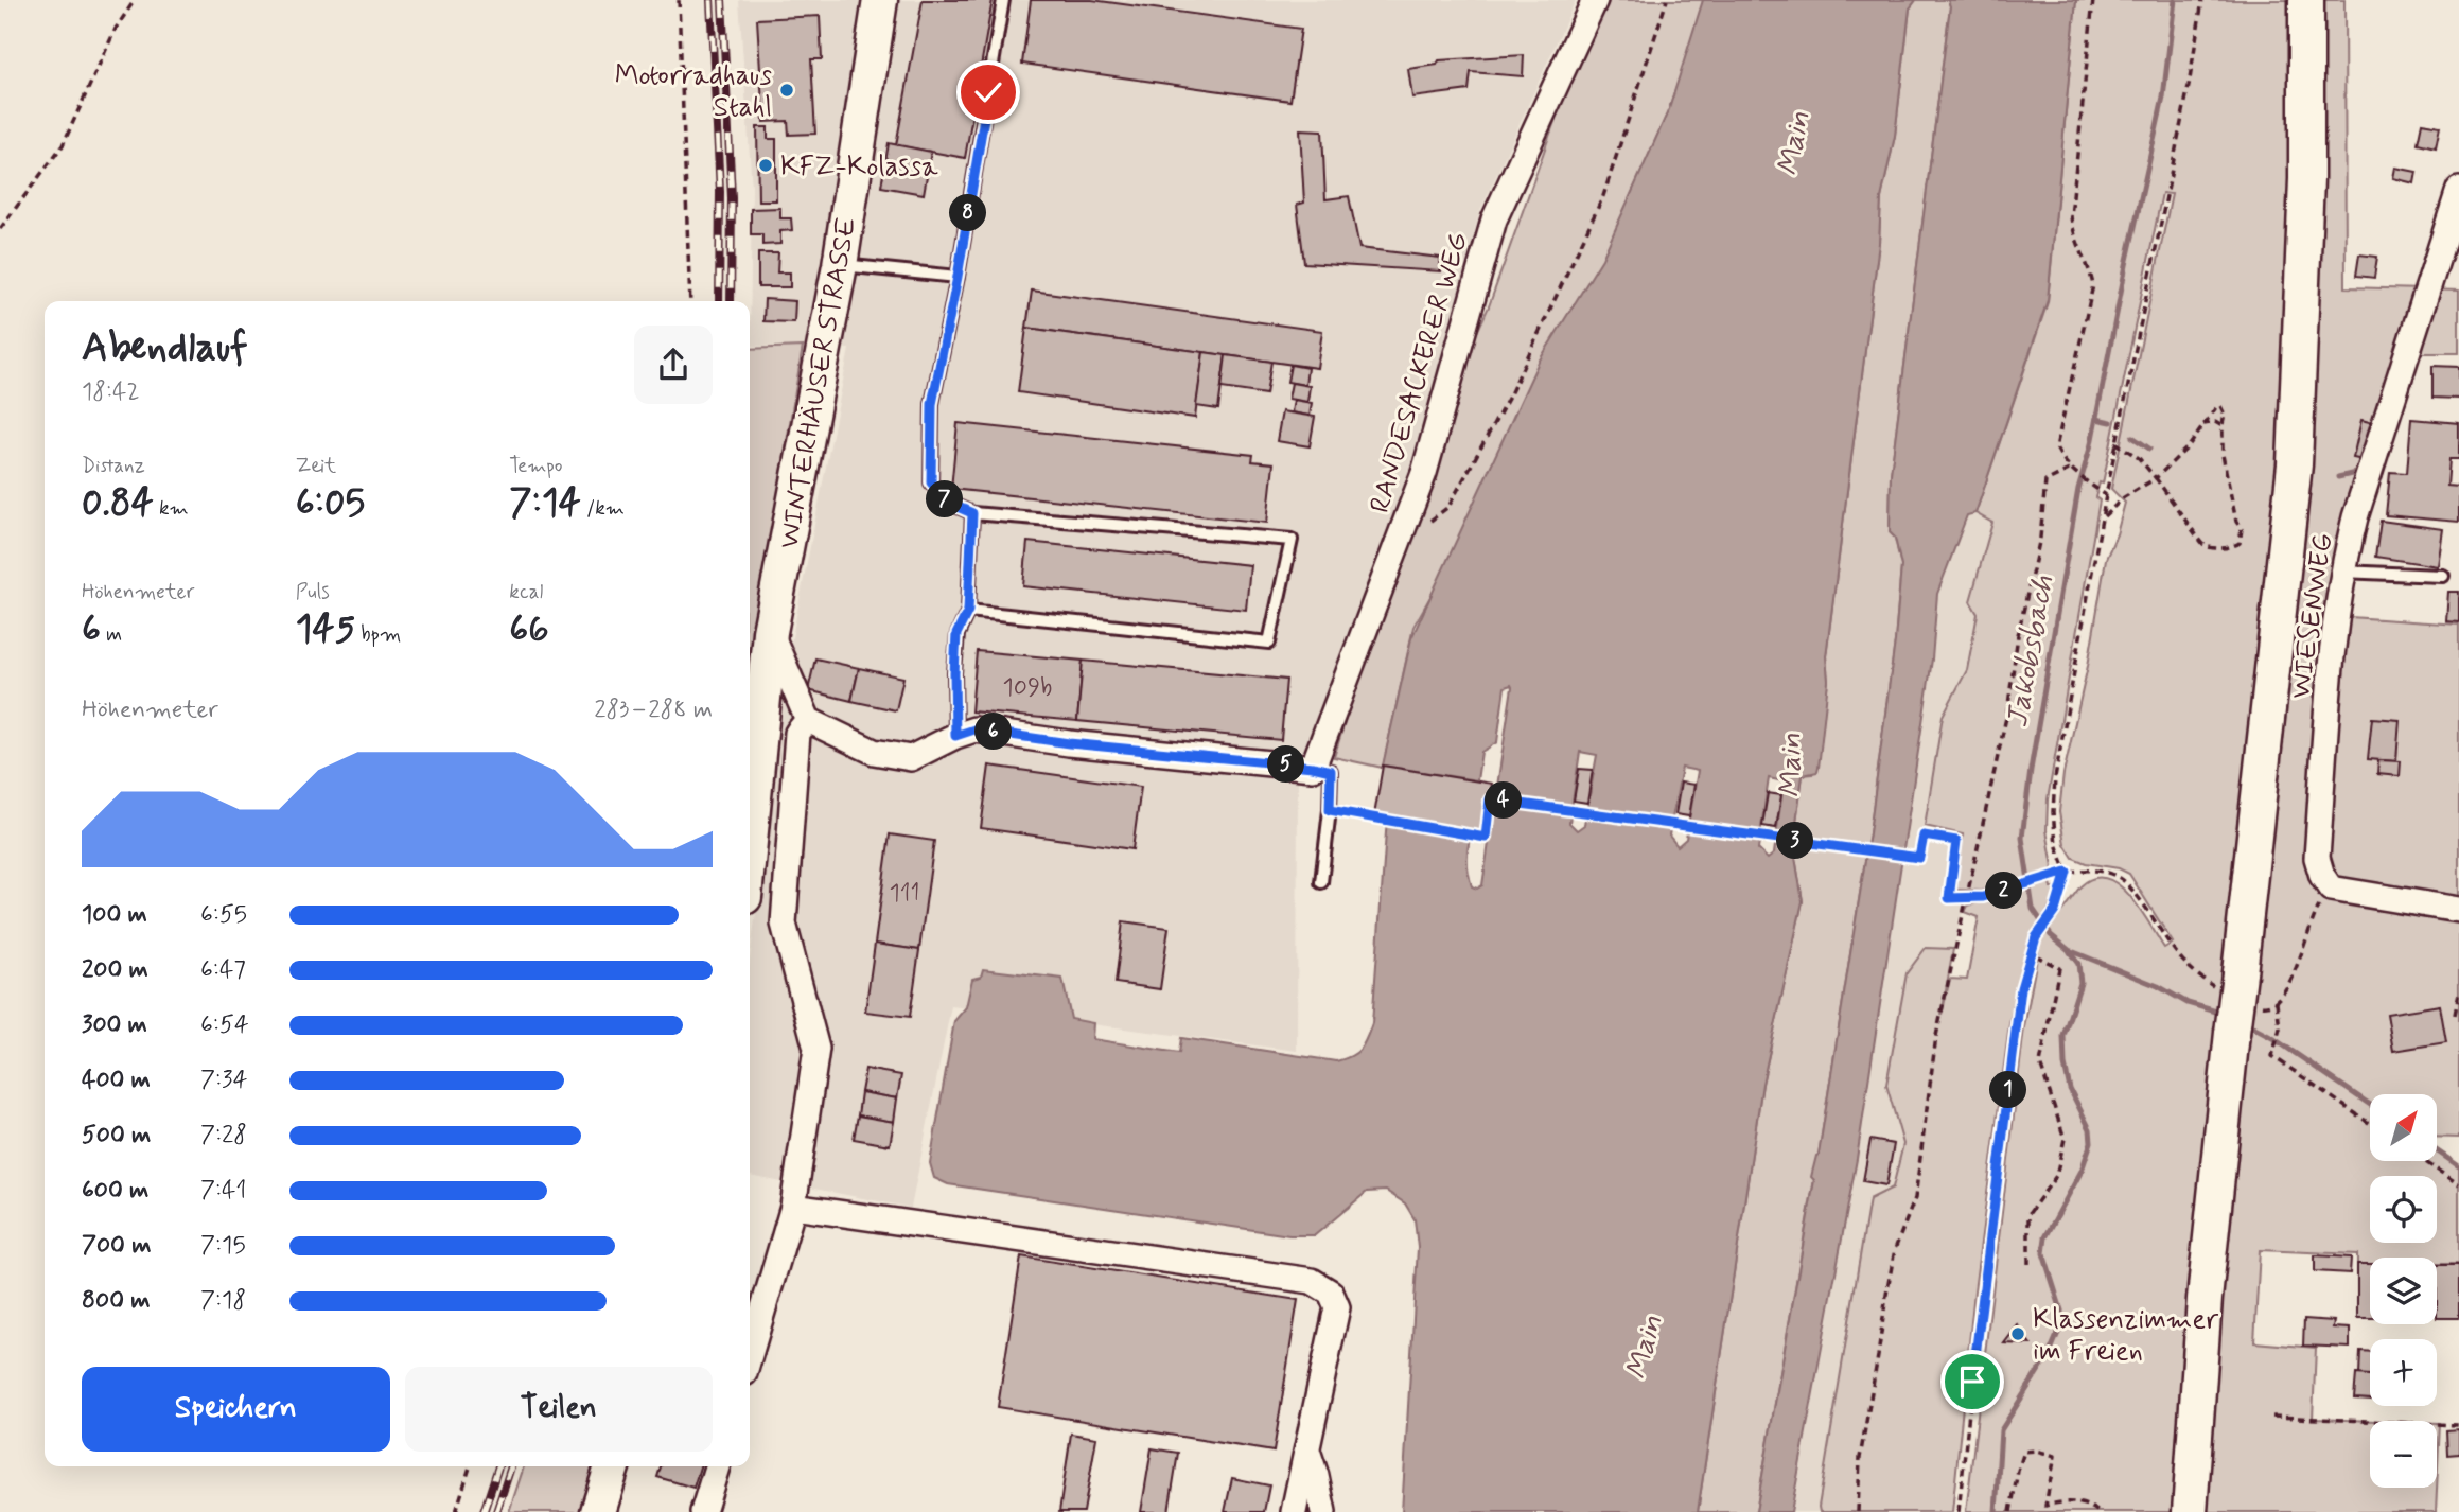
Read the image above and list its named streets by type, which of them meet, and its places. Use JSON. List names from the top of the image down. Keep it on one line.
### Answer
{"streets":{"main road":["WINTERHÄUSER STRASSE"],"street":["RANDESACKERER WEG","WIESENWEG"]},"water":["Main","Jakobsbach"],"places":["Motorradhaus Stahl","KFZ-Kolassa","Klassenzimmer im Freien"],"house_numbers":["109b","111"],"north":"top right","page":{"pins":["8","7","6","5","4","3","2","1"],"heading":["Abendlauf","18:42"],"stats":[["Distanz","0.84 km"],["Zeit","6:05"],["Tempo","7:14 /km"],["Höhenmeter","6 m"],["Puls","145 bpm"],["kcal","66"]],"chart":["Höhenmeter","283–288 m"],"list":[{"name":"100 m","note":"6:55"},{"name":"200 m","note":"6:47"},{"name":"300 m","note":"6:54"},{"name":"400 m","note":"7:34"},{"name":"500 m","note":"7:28"},{"name":"600 m","note":"7:41"},{"name":"700 m","note":"7:15"},{"name":"800 m","note":"7:18"}],"map_buttons":["+","−"],"buttons":["Speichern","Teilen"]}}
